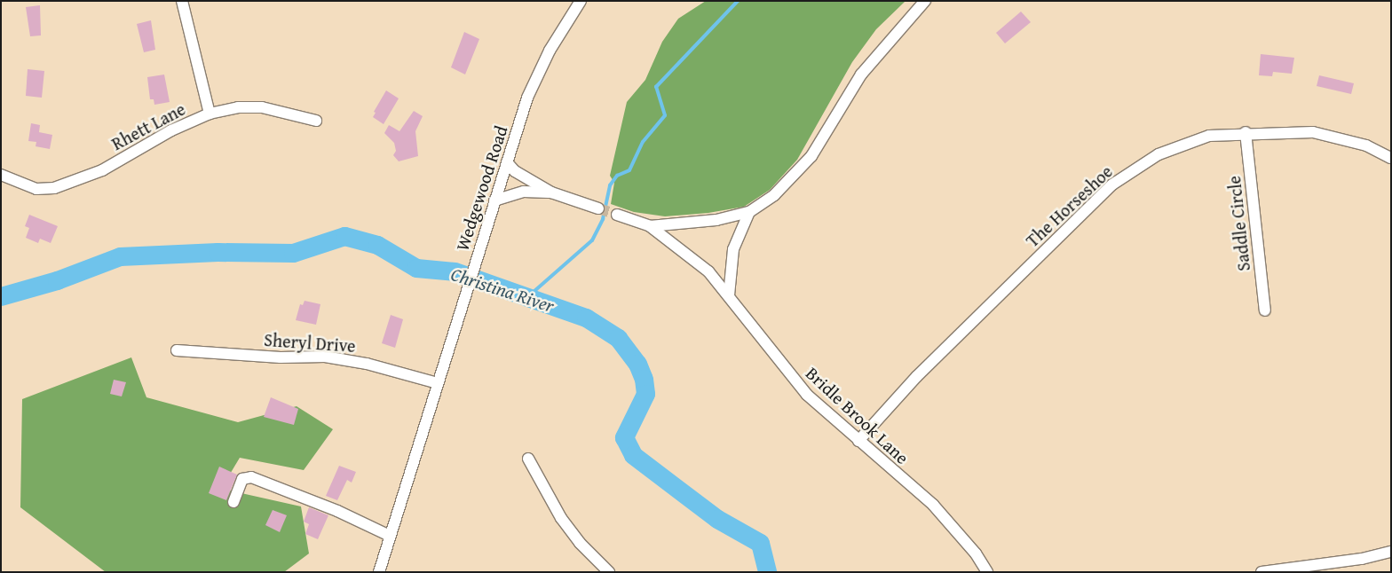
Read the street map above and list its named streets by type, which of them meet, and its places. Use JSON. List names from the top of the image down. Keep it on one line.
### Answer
{"streets":{"street":["Rhett Lane","Wedgewood Road","The Horseshoe","Saddle Circle","Sheryl Drive","Bridle Brook Lane"]},"crossings":[["Wedgewood Road","Sheryl Drive"],["The Horseshoe","Saddle Circle"],["The Horseshoe","Bridle Brook Lane"]],"water":["Christina River"]}
